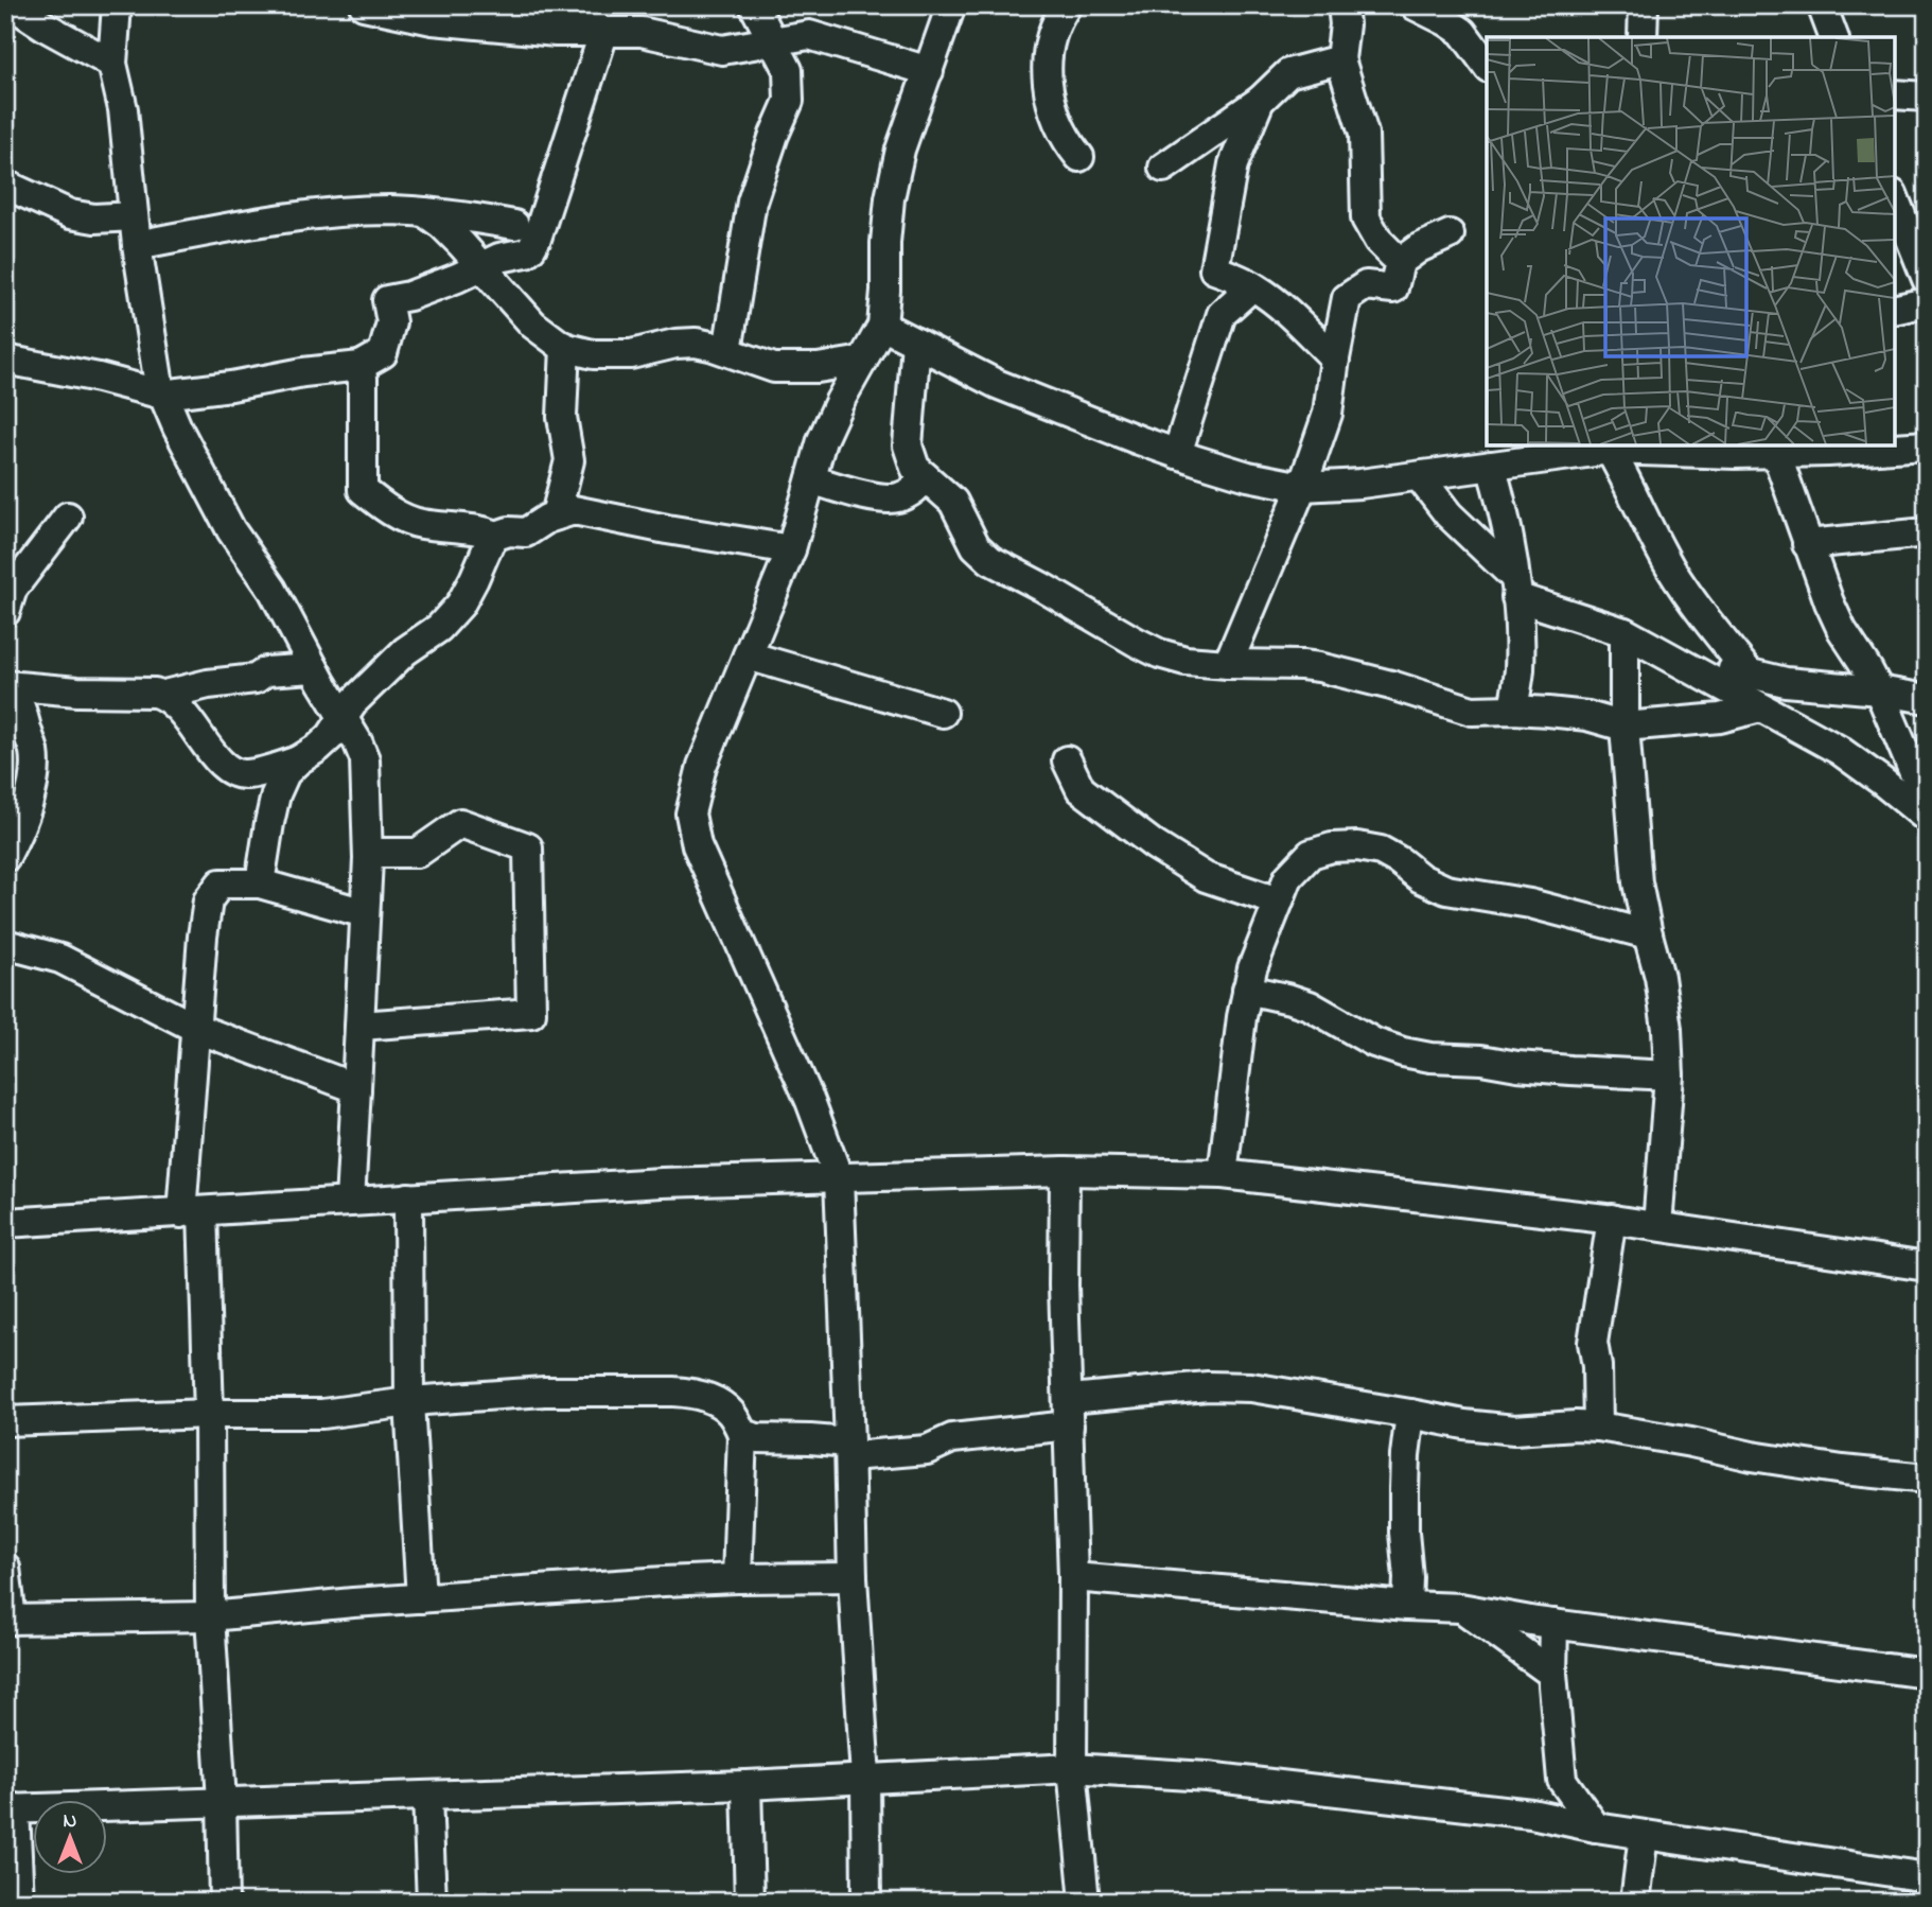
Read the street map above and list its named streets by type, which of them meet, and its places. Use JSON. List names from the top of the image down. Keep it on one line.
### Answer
{"north":"top"}
